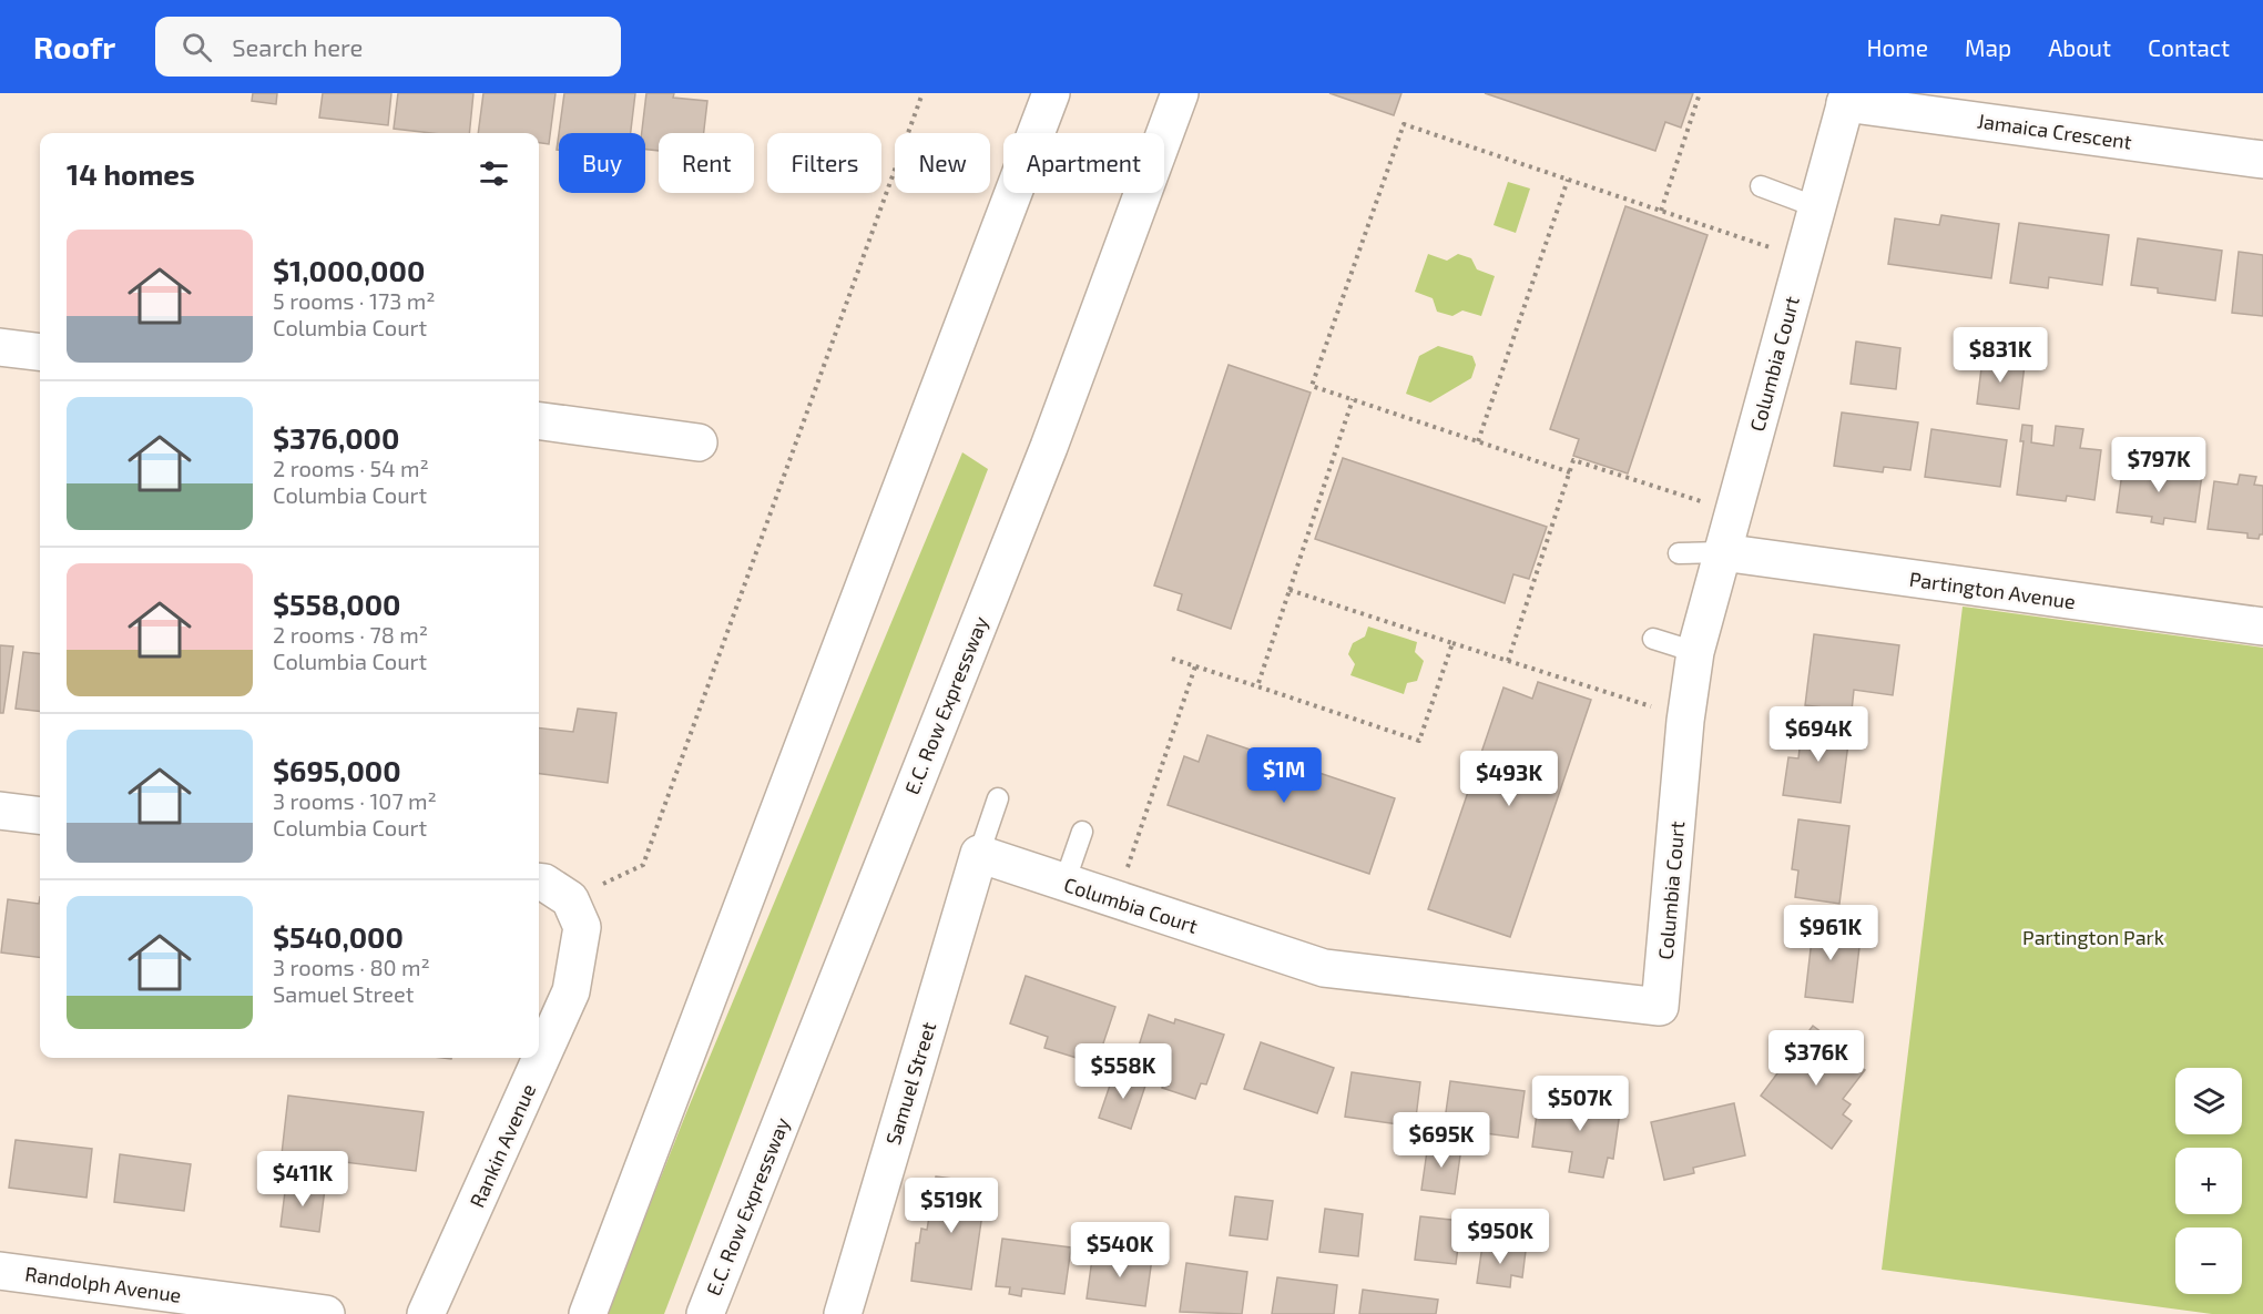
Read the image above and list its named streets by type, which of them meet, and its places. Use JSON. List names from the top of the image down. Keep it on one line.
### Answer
{"streets":{"main road":["Jamaica Crescent","Columbia Court","Partington Avenue","E.C. Row Expressway","Samuel Street","Rankin Avenue","Randolph Avenue"]},"crossings":[["Jamaica Crescent","Columbia Court"],["Columbia Court","Partington Avenue"],["Columbia Court","Samuel Street"]],"parks":["Partington Park"],"page":{"header":"Roofr","search":"Search here","nav":["Home","Map","About","Contact"],"chip":["Buy","Rent","Filters","New","Apartment"],"heading":"14 homes","list":[{"name":"$1,000,000","note":"5 rooms · 173 m² · Columbia Court"},{"name":"$376,000","note":"2 rooms · 54 m² · Columbia Court"},{"name":"$558,000","note":"2 rooms · 78 m² · Columbia Court"},{"name":"$695,000","note":"3 rooms · 107 m² · Columbia Court"},{"name":"$540,000","note":"3 rooms · 80 m² · Samuel Street"}],"price":["$831K","$797K","$694K","$1M","$493K","$961K","$376K","$558K","$507K","$695K","$411K","$519K","$950K","$540K"],"map_buttons":["+","−"]}}
